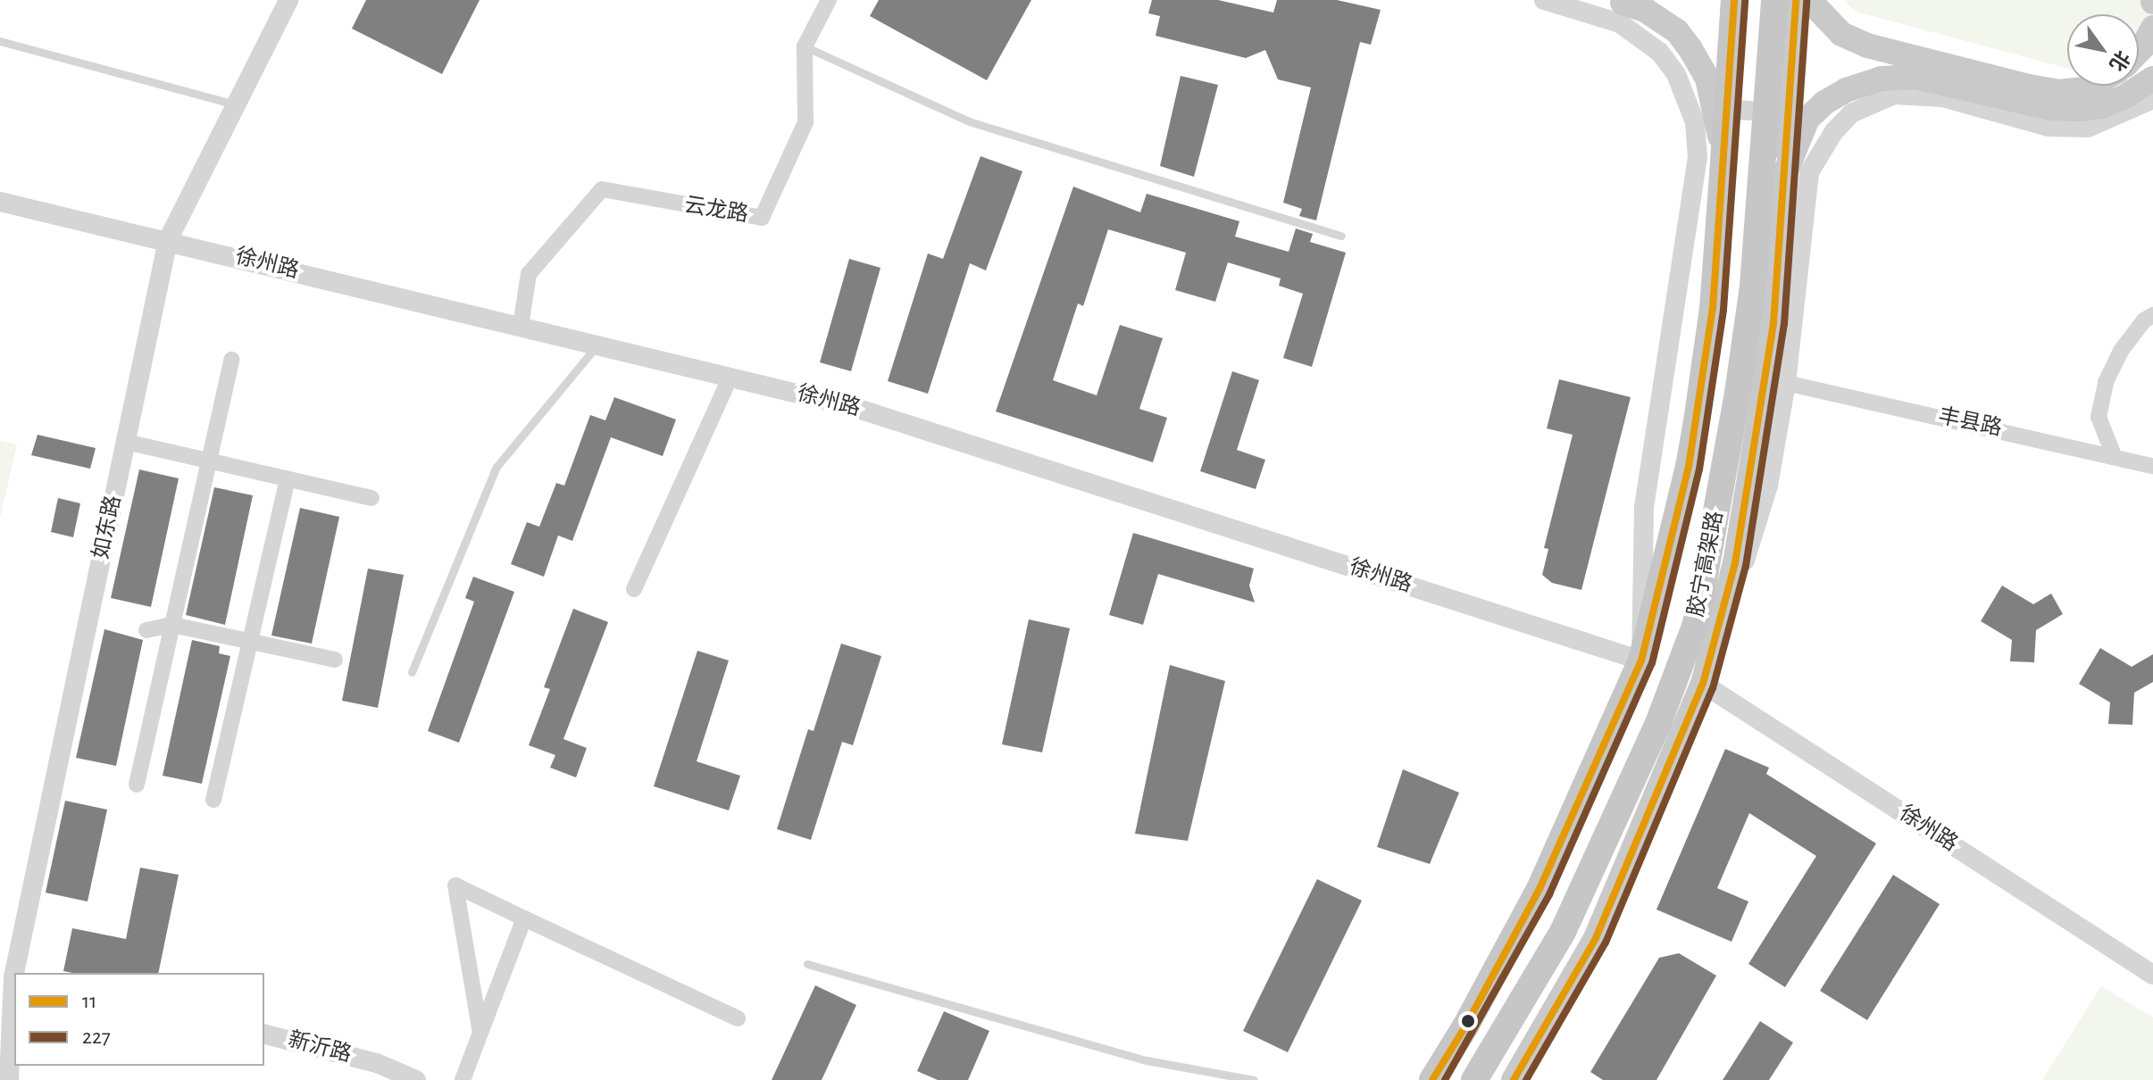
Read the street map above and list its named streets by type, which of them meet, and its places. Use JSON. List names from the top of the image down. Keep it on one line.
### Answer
{"streets":{"highway":["胶宁高架路"],"street":["云龙路","徐州路","丰县路","如东路","新沂路"]},"crossings":[["云龙路","徐州路"],["徐州路","如东路"],["徐州路","胶宁高架路"]],"lines":["transit line 11","transit line 227"],"legend":["11","227"],"north":"bottom right"}
